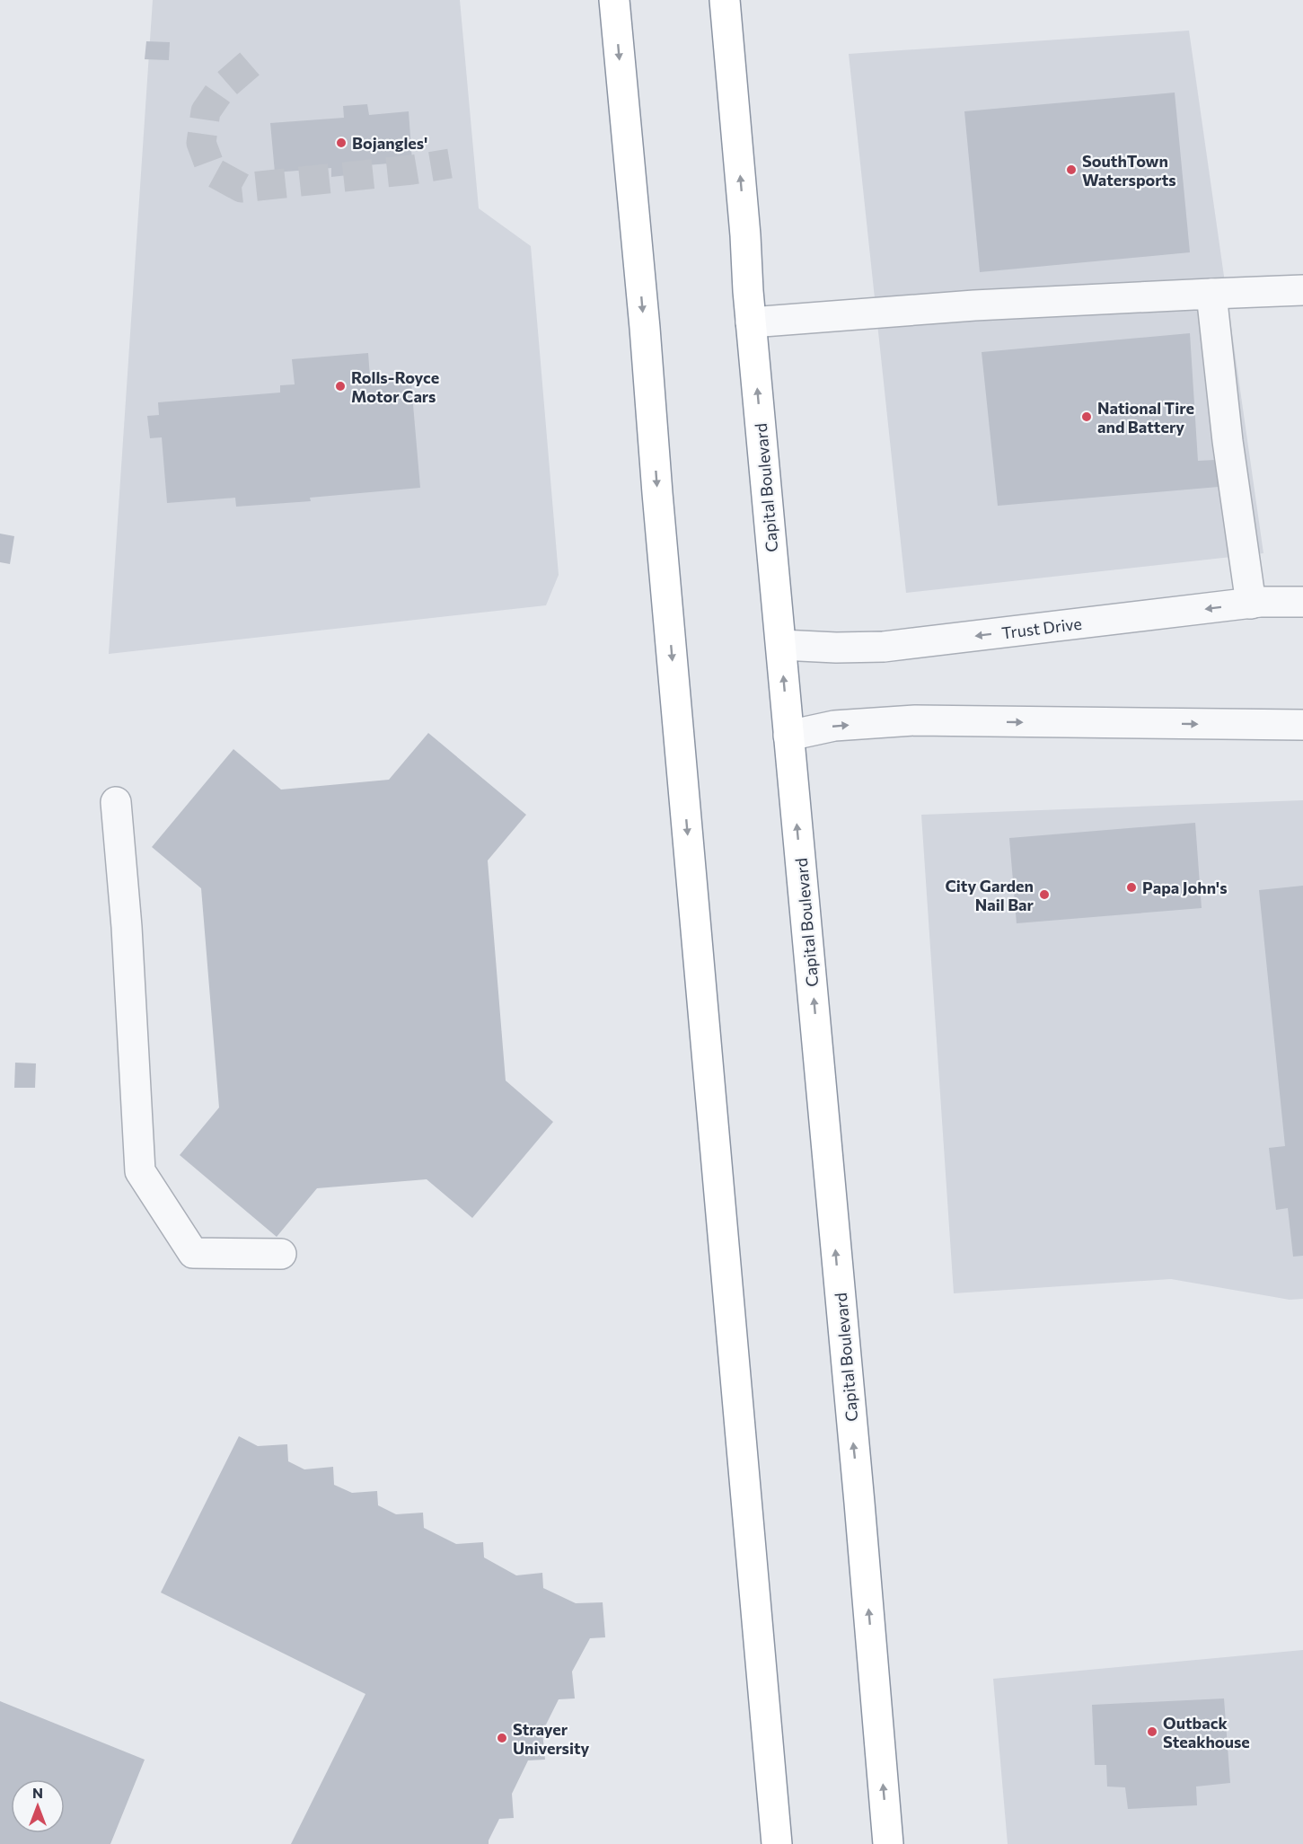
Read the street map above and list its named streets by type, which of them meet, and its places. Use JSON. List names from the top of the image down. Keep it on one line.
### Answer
{"streets":{"highway":["Capital Boulevard"],"street":["Trust Drive"]},"crossings":[["Capital Boulevard","Trust Drive"]],"places":["Bojangles'","SouthTown Watersports","Rolls-Royce Motor Cars","National Tire and Battery","Papa John's","City Garden Nail Bar","Outback Steakhouse","Strayer University"],"north":"top"}
